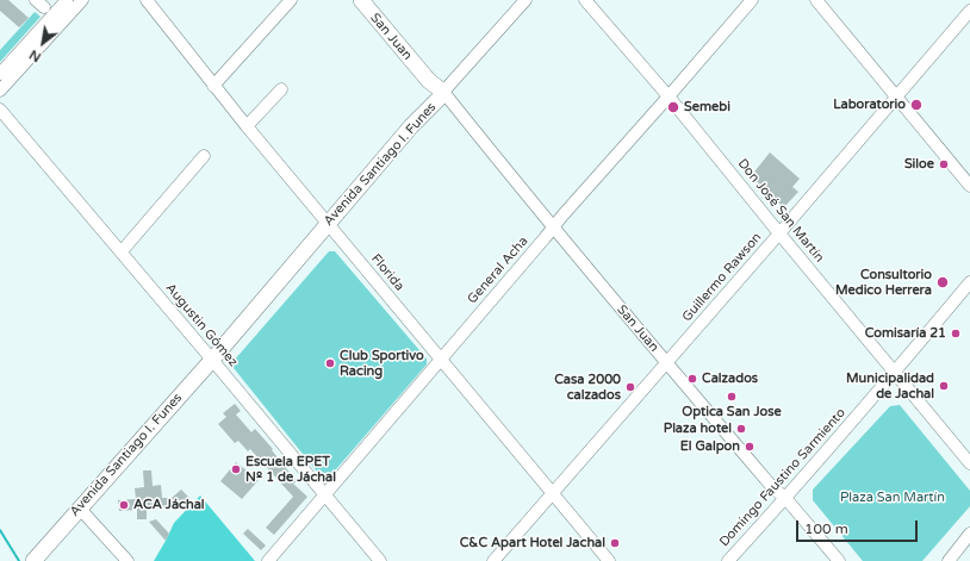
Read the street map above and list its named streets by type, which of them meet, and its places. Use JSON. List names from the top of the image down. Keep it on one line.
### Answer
{"streets":{"main road":["San Juan","Avenida Santiago I. Funes"],"street":["Don José San Martín","General Acha","Florida","Guillermo Rawson","Augustin Gómez","Domingo Faustino Sarmiento"]},"crossings":[["San Juan","Avenida Santiago I. Funes"],["San Juan","General Acha"],["San Juan","Guillermo Rawson"],["San Juan","Domingo Faustino Sarmiento"],["Avenida Santiago I. Funes","Florida"],["Avenida Santiago I. Funes","Augustin Gómez"],["Don José San Martín","General Acha"],["Don José San Martín","Guillermo Rawson"],["Don José San Martín","Domingo Faustino Sarmiento"],["General Acha","Florida"],["General Acha","Augustin Gómez"],["Florida","Guillermo Rawson"]],"parks":["Plaza San Martín"],"places":["Laboratorio","Semebi","Siloe","Consultorio Medico Herrera","Comisaría 21","Club Sportivo Racing","Calzados","Municipalidad de Jachal","Casa 2000 calzados","Optica San Jose","Plaza hotel","El Galpon","Escuela EPET Nº 1 de Jáchal","ACA Jáchal","C&C Apart Hotel Jachal"],"scale_bar":"100 m","north":"bottom left"}
